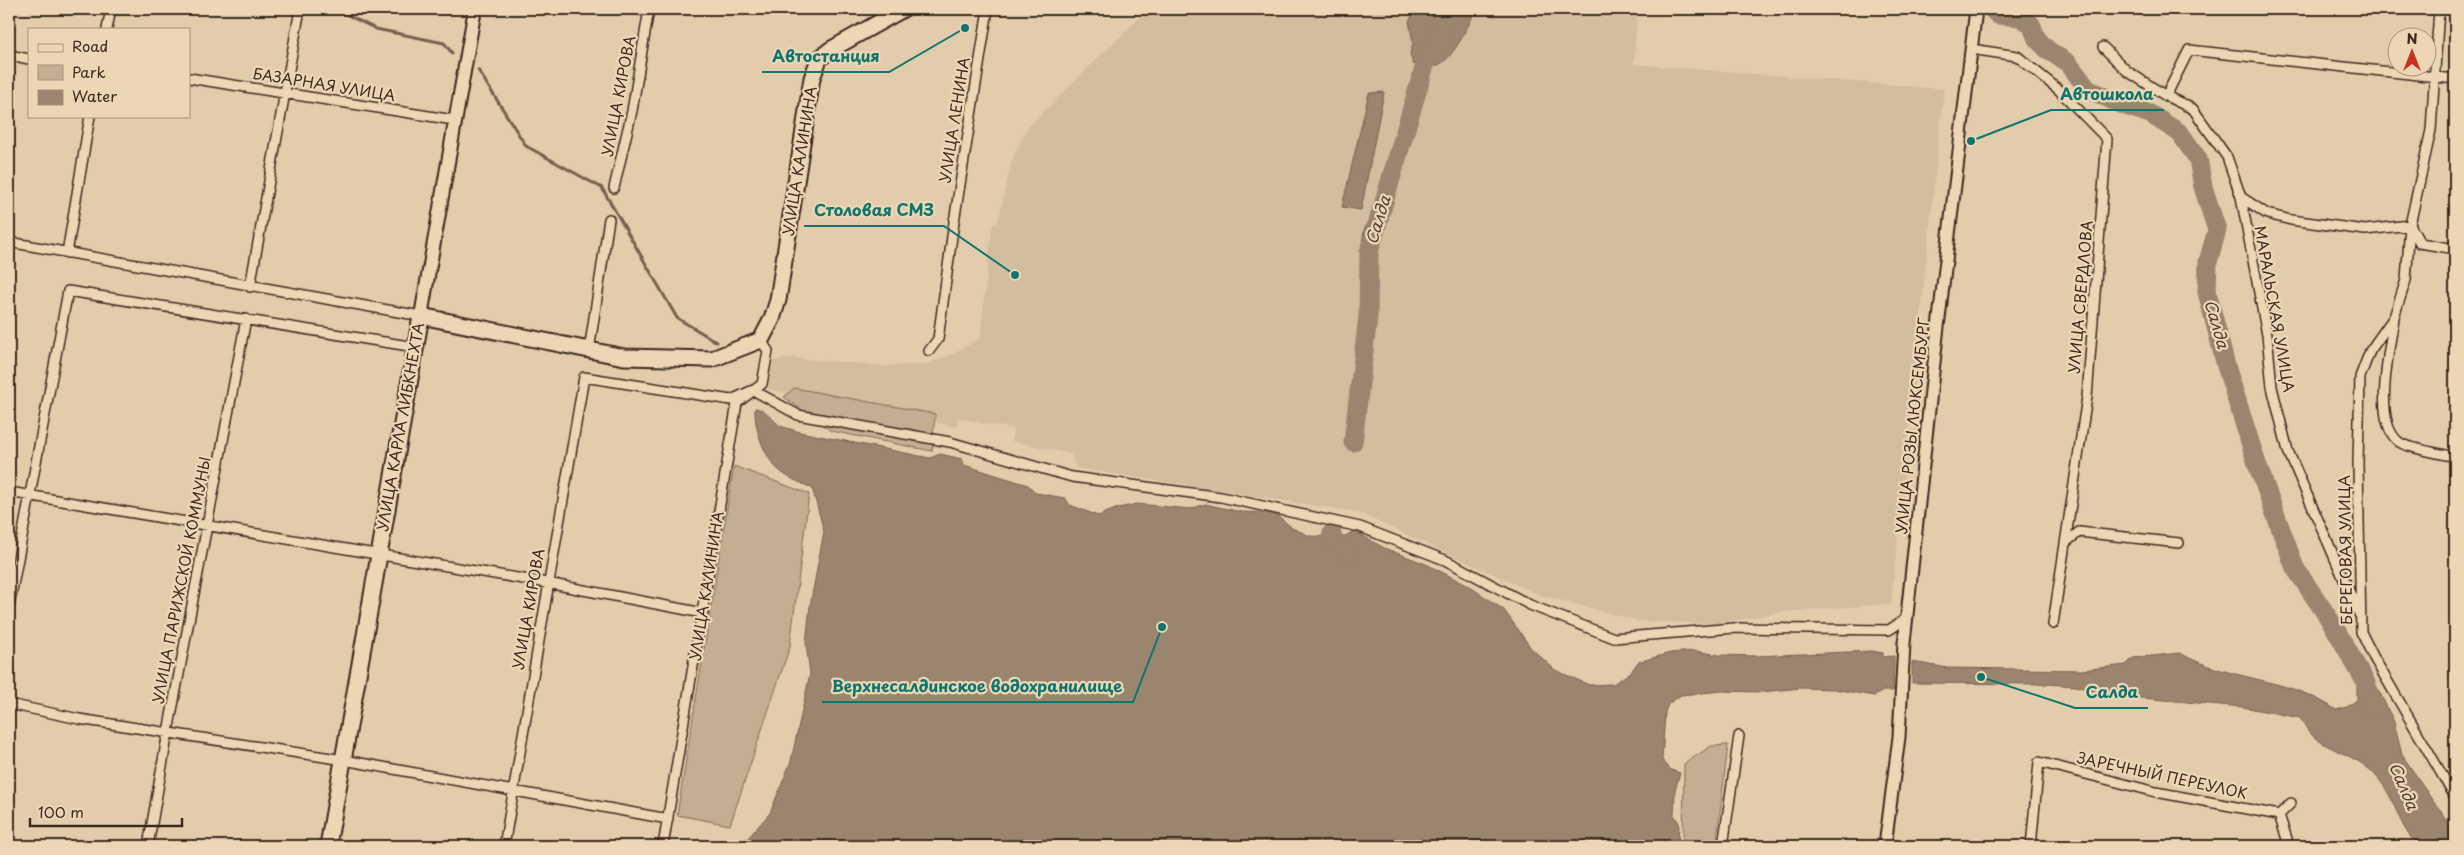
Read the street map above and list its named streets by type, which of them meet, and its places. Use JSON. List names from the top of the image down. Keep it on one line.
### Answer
{"streets":{"main road":["УЛИЦА КАЛИНИНА","УЛИЦА КАРЛА ЛИБКНЕХТА"],"street":["БАЗАРНАЯ УЛИЦА","УЛИЦА КИРОВА","УЛИЦА ЛЕНИНА","УЛИЦА СВЕРДЛОВА","МАРАЛЬСКАЯ УЛИЦА","УЛИЦА РОЗЫ ЛЮКСЕМБУРГ","БЕРЕГОВАЯ УЛИЦА","УЛИЦА ПАРИЖСКОЙ КОММУНЫ","ЗАРЕЧНЫЙ ПЕРЕУЛОК"]},"crossings":[["БАЗАРНАЯ УЛИЦА","УЛИЦА КАРЛА ЛИБКНЕХТА"],["УЛИЦА КИРОВА","УЛИЦА КАЛИНИНА"],["УЛИЦА СВЕРДЛОВА","УЛИЦА РОЗЫ ЛЮКСЕМБУРГ"],["МАРАЛЬСКАЯ УЛИЦА","БЕРЕГОВАЯ УЛИЦА"]],"water":["Салда"],"places":["Автостанция","Автошкола","Столовая СМЗ","Верхнесалдинское водохранилище","Салда"],"legend":["Road","Park","Water"],"scale_bar":"100 m","north":"top"}
